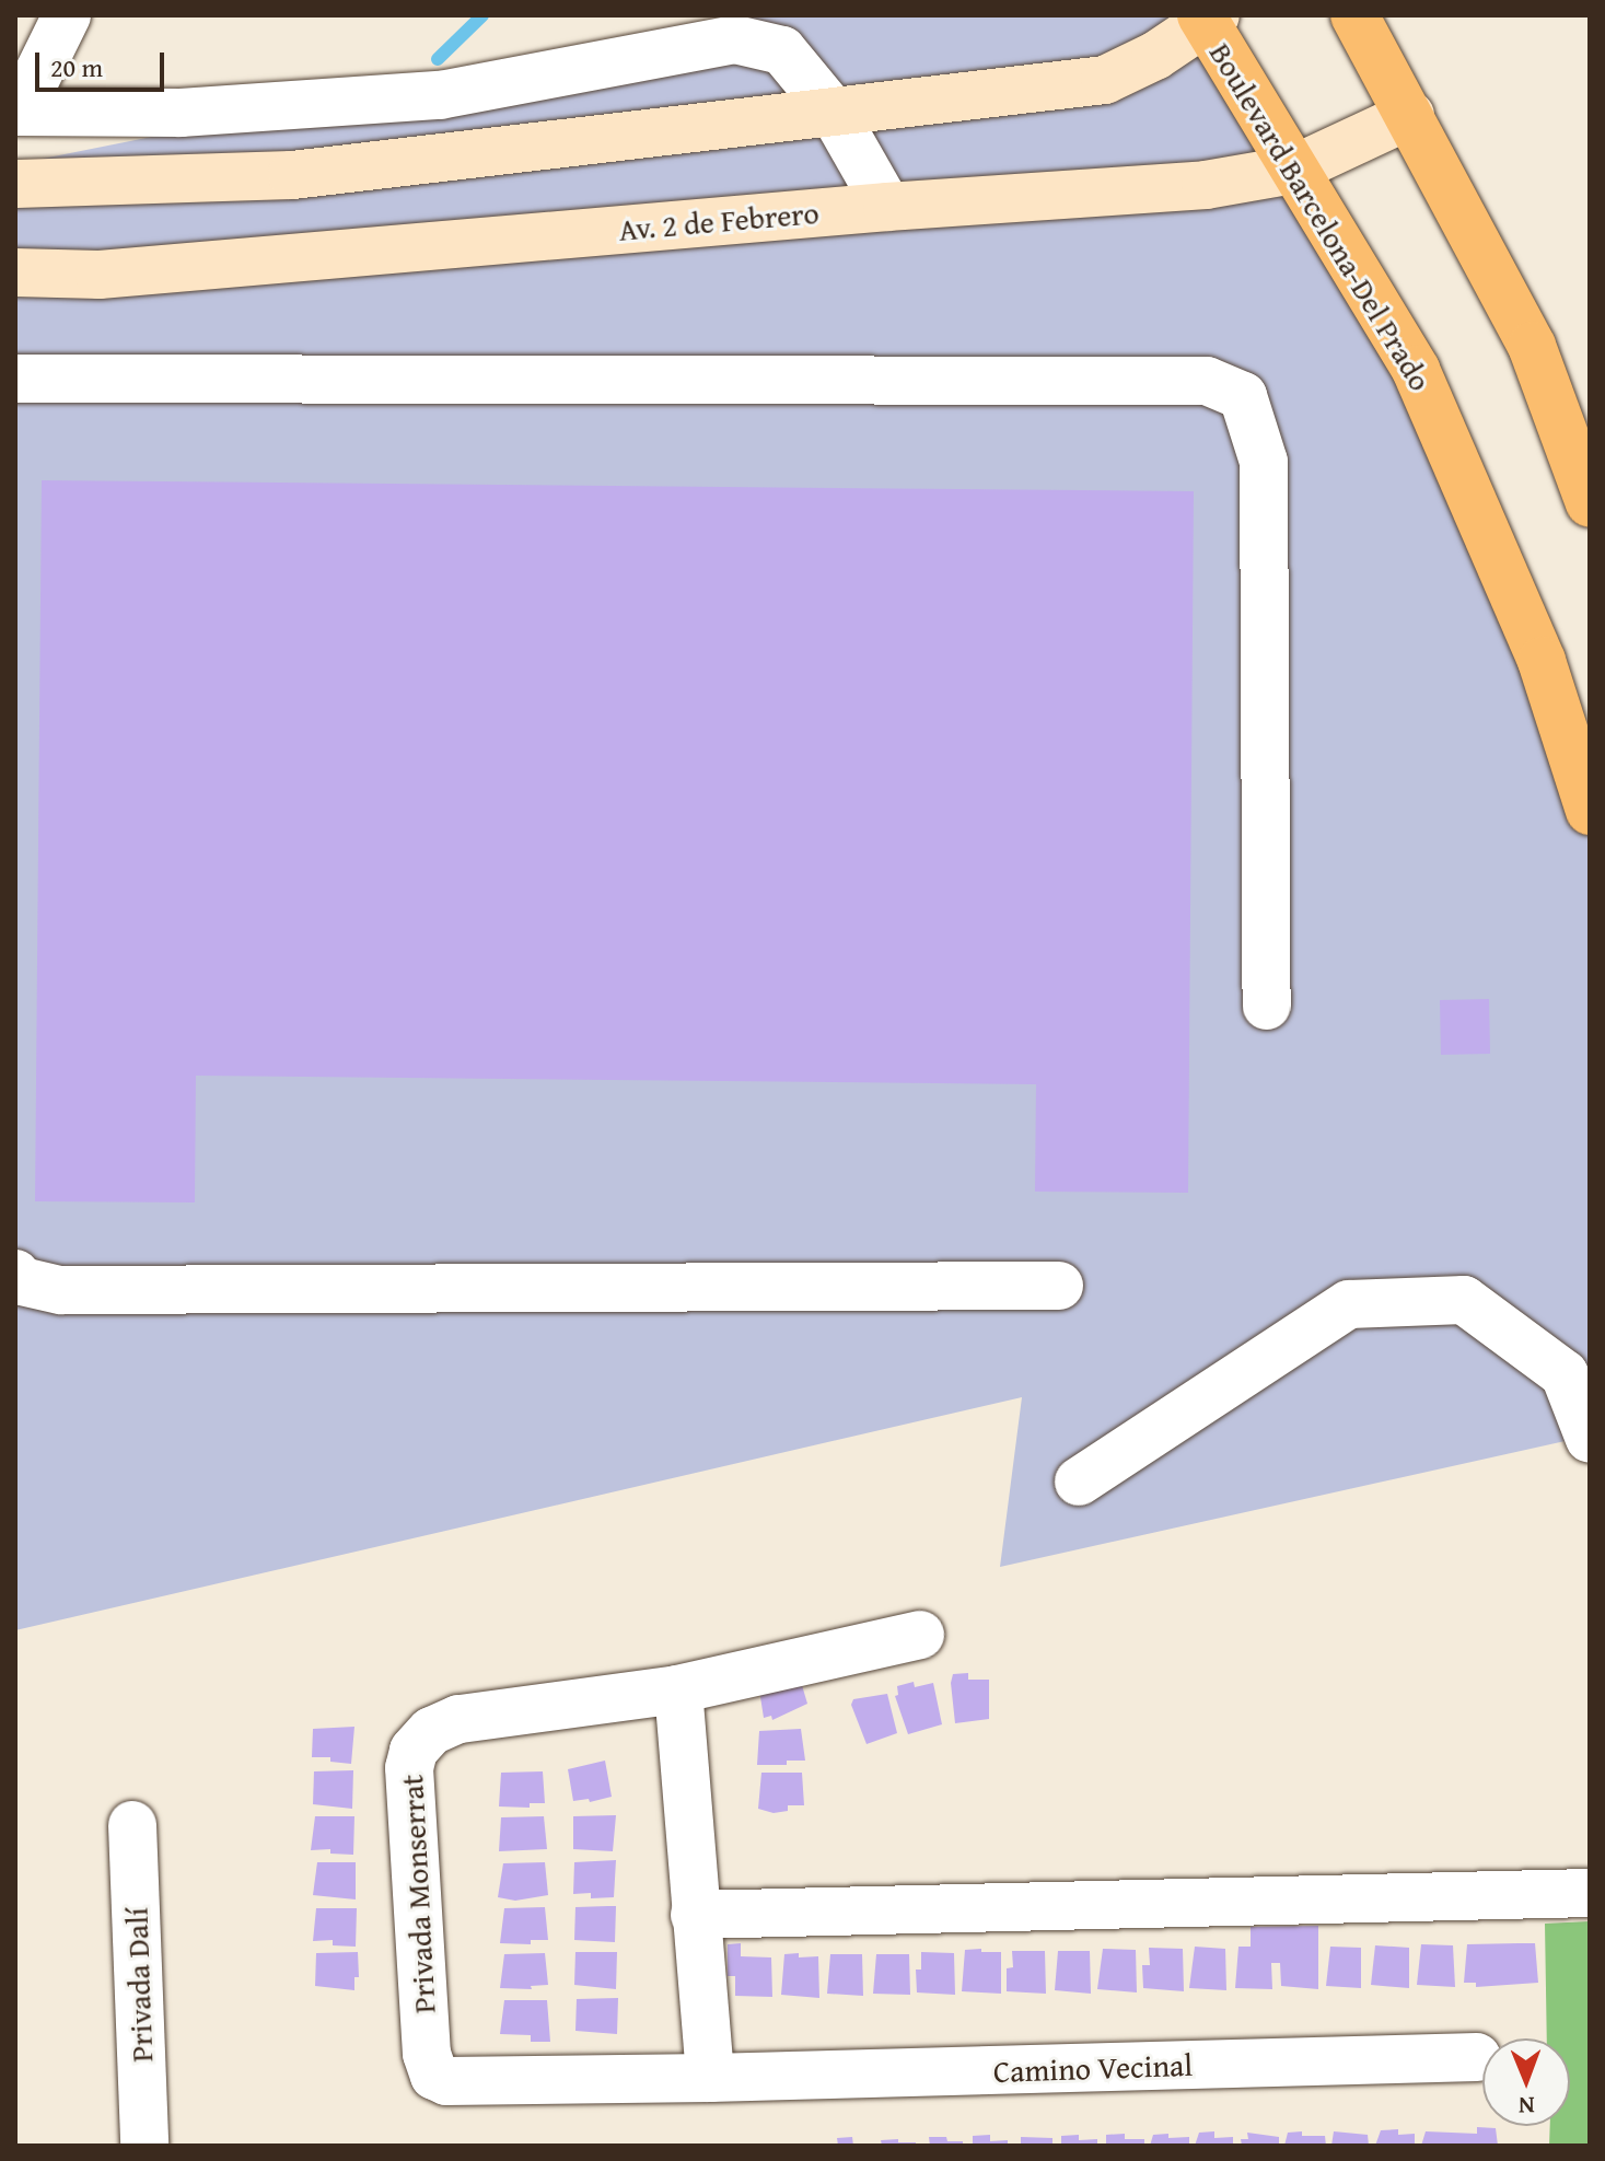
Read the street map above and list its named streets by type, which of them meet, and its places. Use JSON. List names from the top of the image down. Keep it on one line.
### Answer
{"streets":{"main road":["Boulevard Barcelona-Del Prado","Av. 2 de Febrero"],"street":["Privada Monserrat","Privada Dalí","Camino Vecinal"]},"crossings":[["Boulevard Barcelona-Del Prado","Av. 2 de Febrero"],["Privada Monserrat","Camino Vecinal"]],"scale_bar":"20 m","north":"bottom"}
